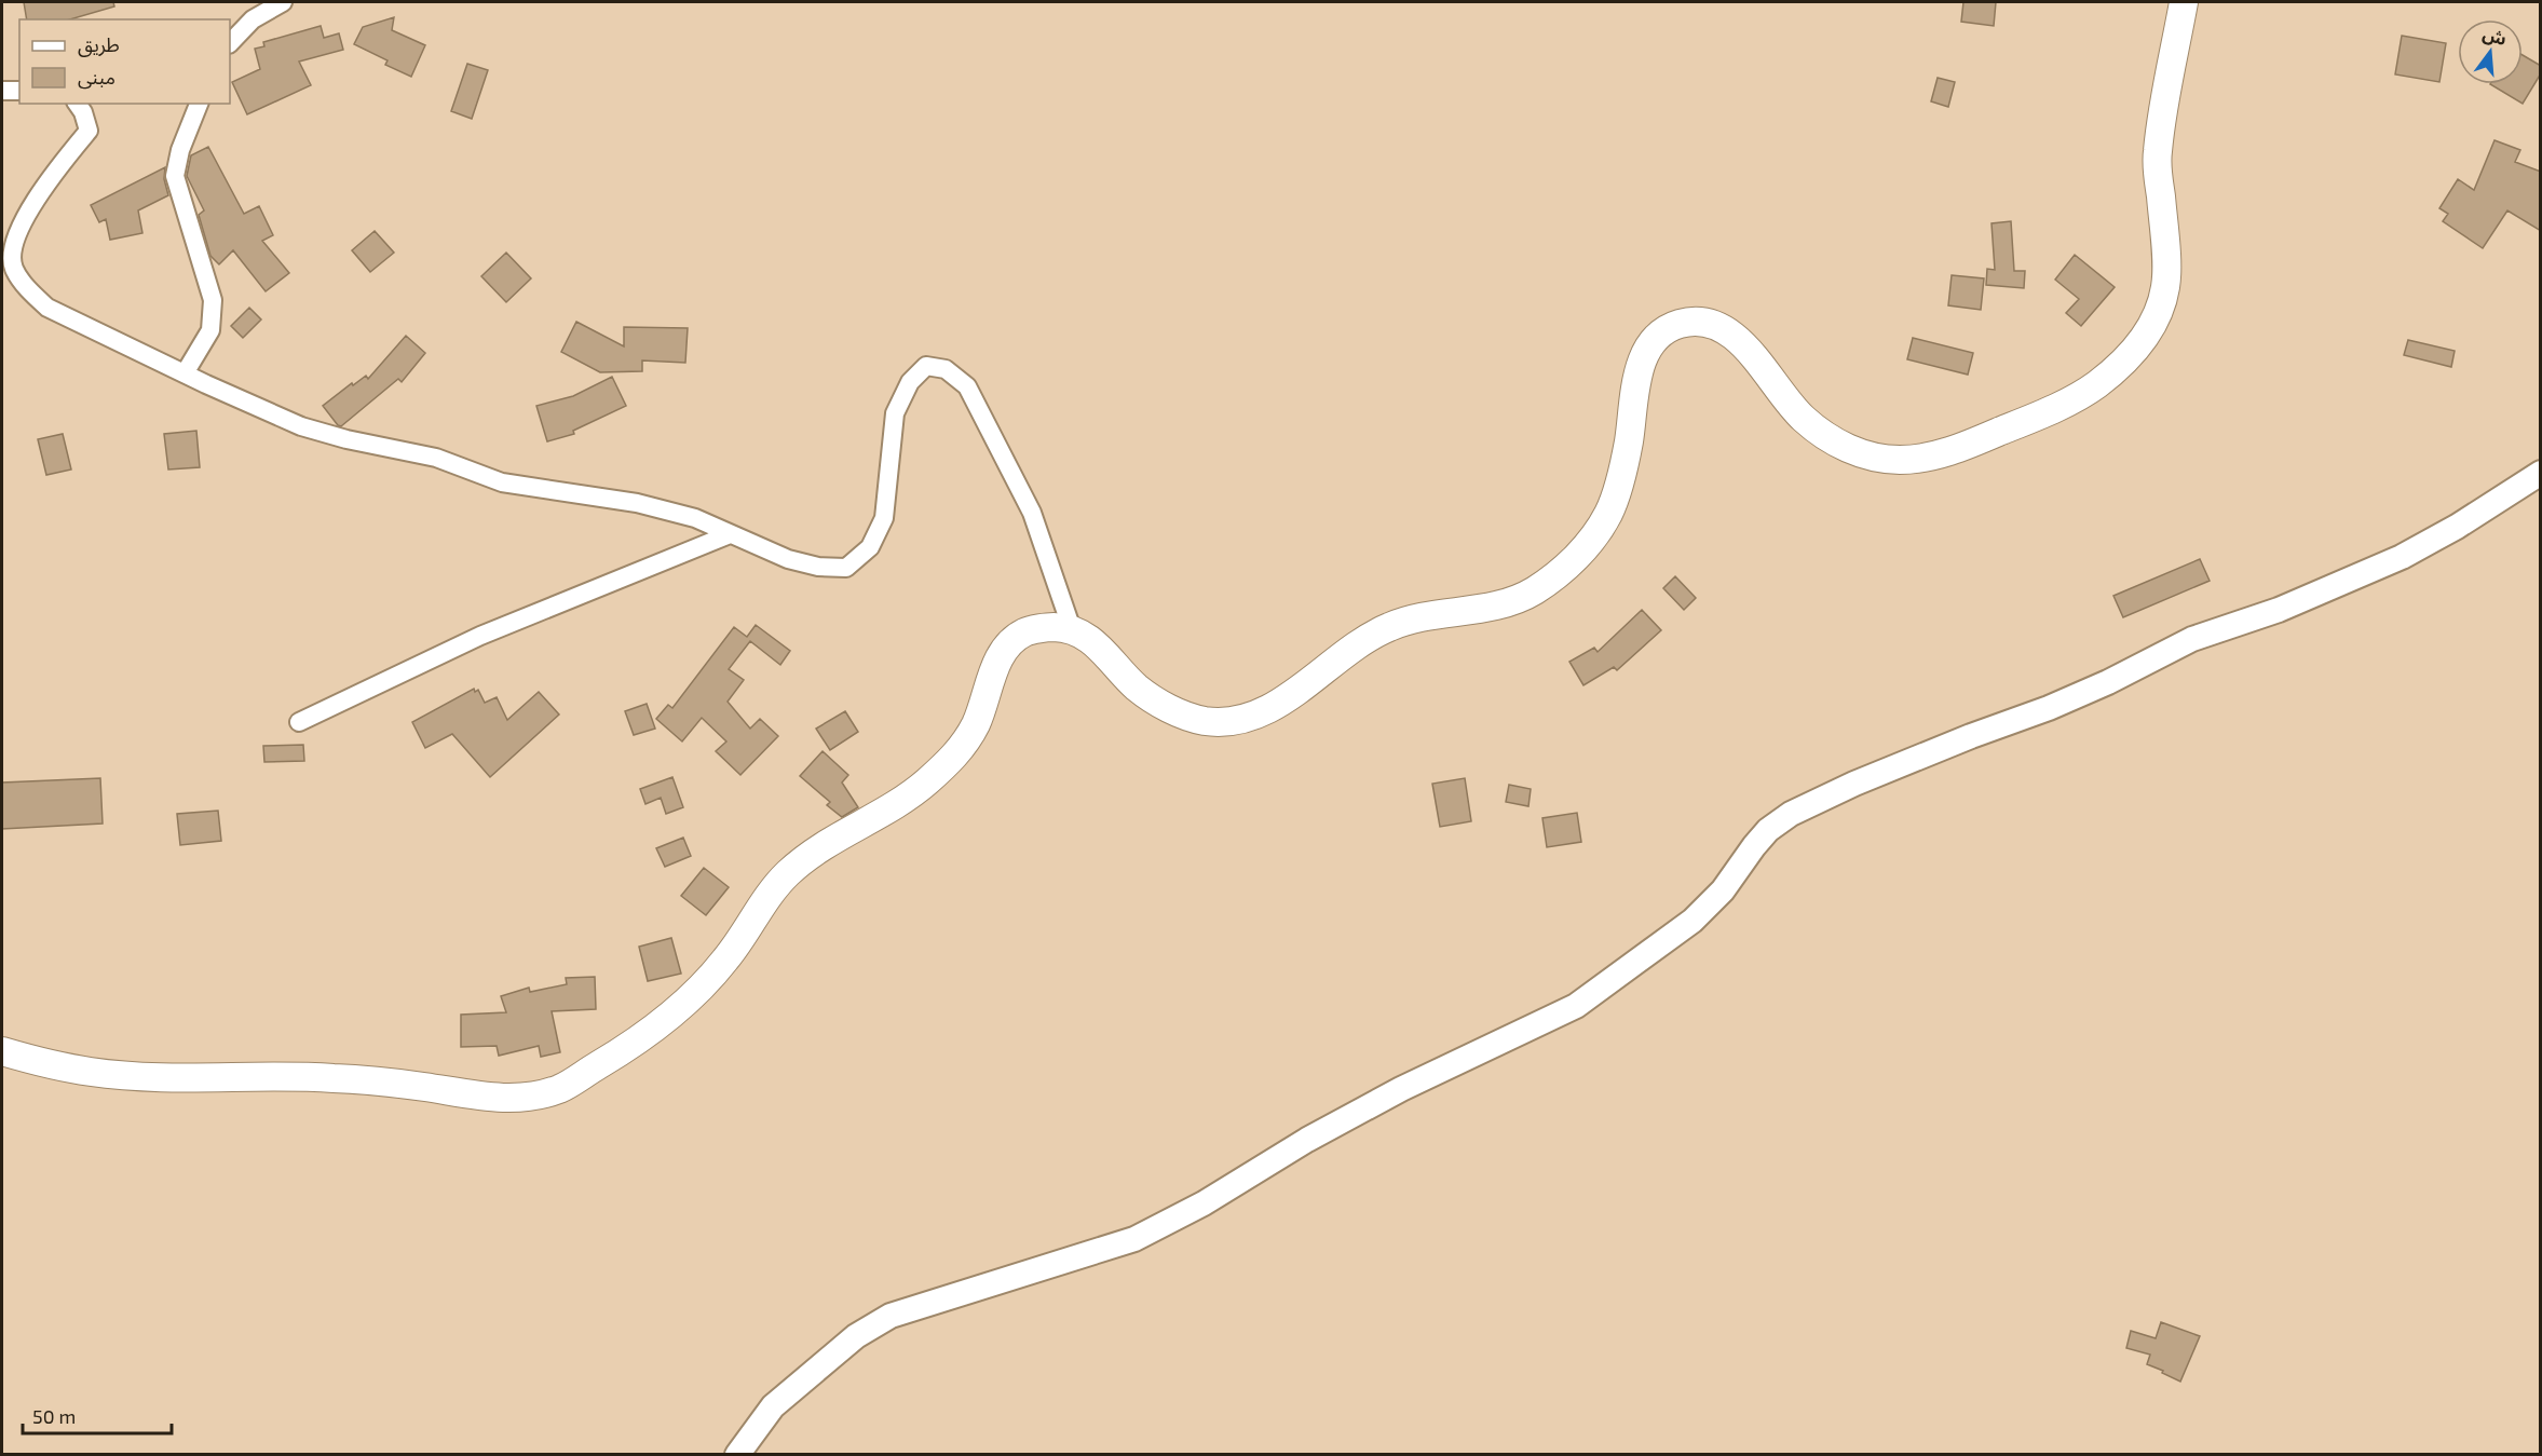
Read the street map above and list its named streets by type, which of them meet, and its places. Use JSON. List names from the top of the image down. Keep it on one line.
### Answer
{"legend":["طريق","مبنى"],"scale_bar":"50 m","north":"top"}
